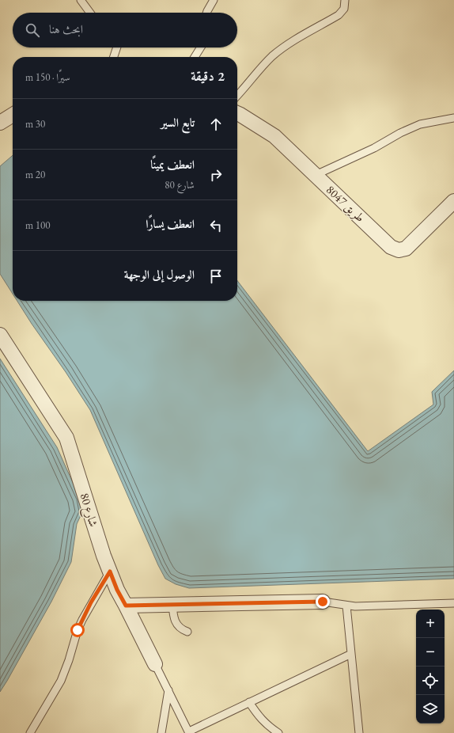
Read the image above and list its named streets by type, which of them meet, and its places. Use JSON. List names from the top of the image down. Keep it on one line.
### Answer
{"streets":{"street":["طريق 8047","شارع 80"]},"page":{"search":"ابحث هنا","heading":["2 دقيقة","سيرًا · 150 m"],"list":[["تابع السير","30 m"],["انعطف يمينًا","شارع 80","20 m"],["انعطف يسارًا","100 m"],"الوصول إلى الوجهة"],"map_buttons":["+","−"]}}
